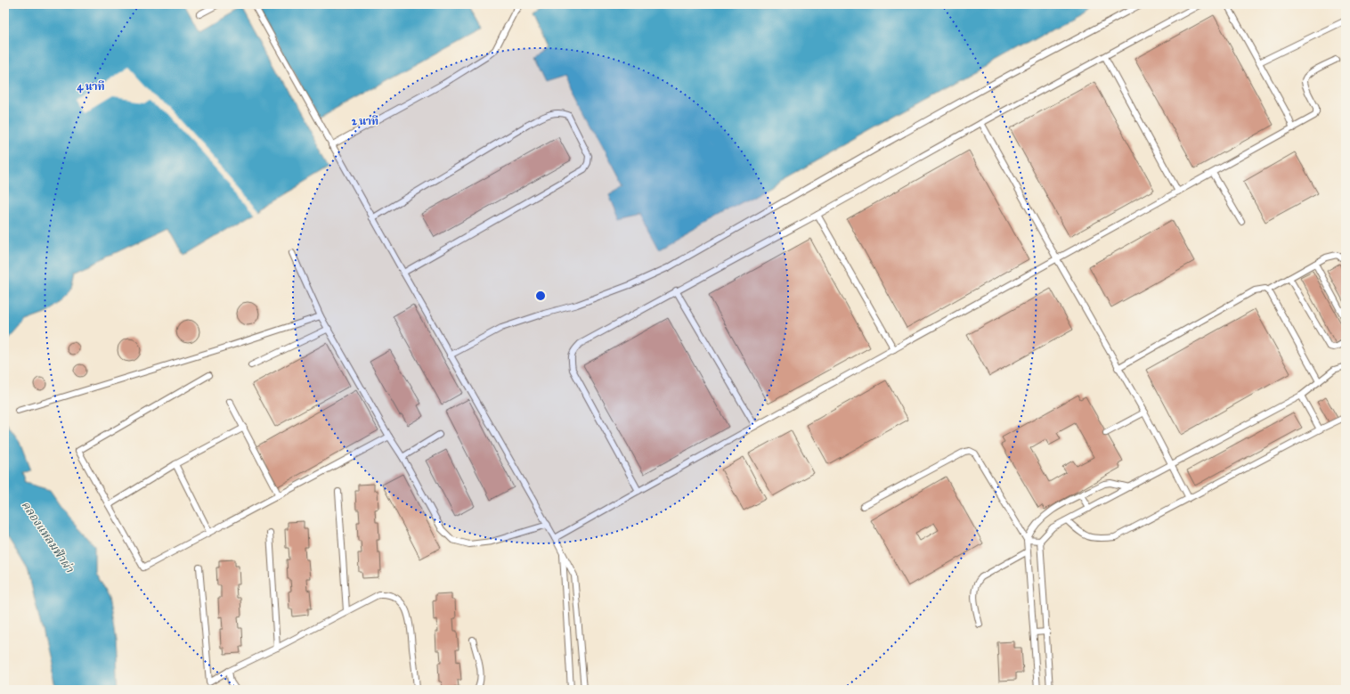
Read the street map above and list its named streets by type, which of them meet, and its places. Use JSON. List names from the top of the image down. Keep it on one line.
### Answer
{"water":["คลองแหลมฟ้าผ่า"],"rings":["4 นาที","2 นาที"]}
